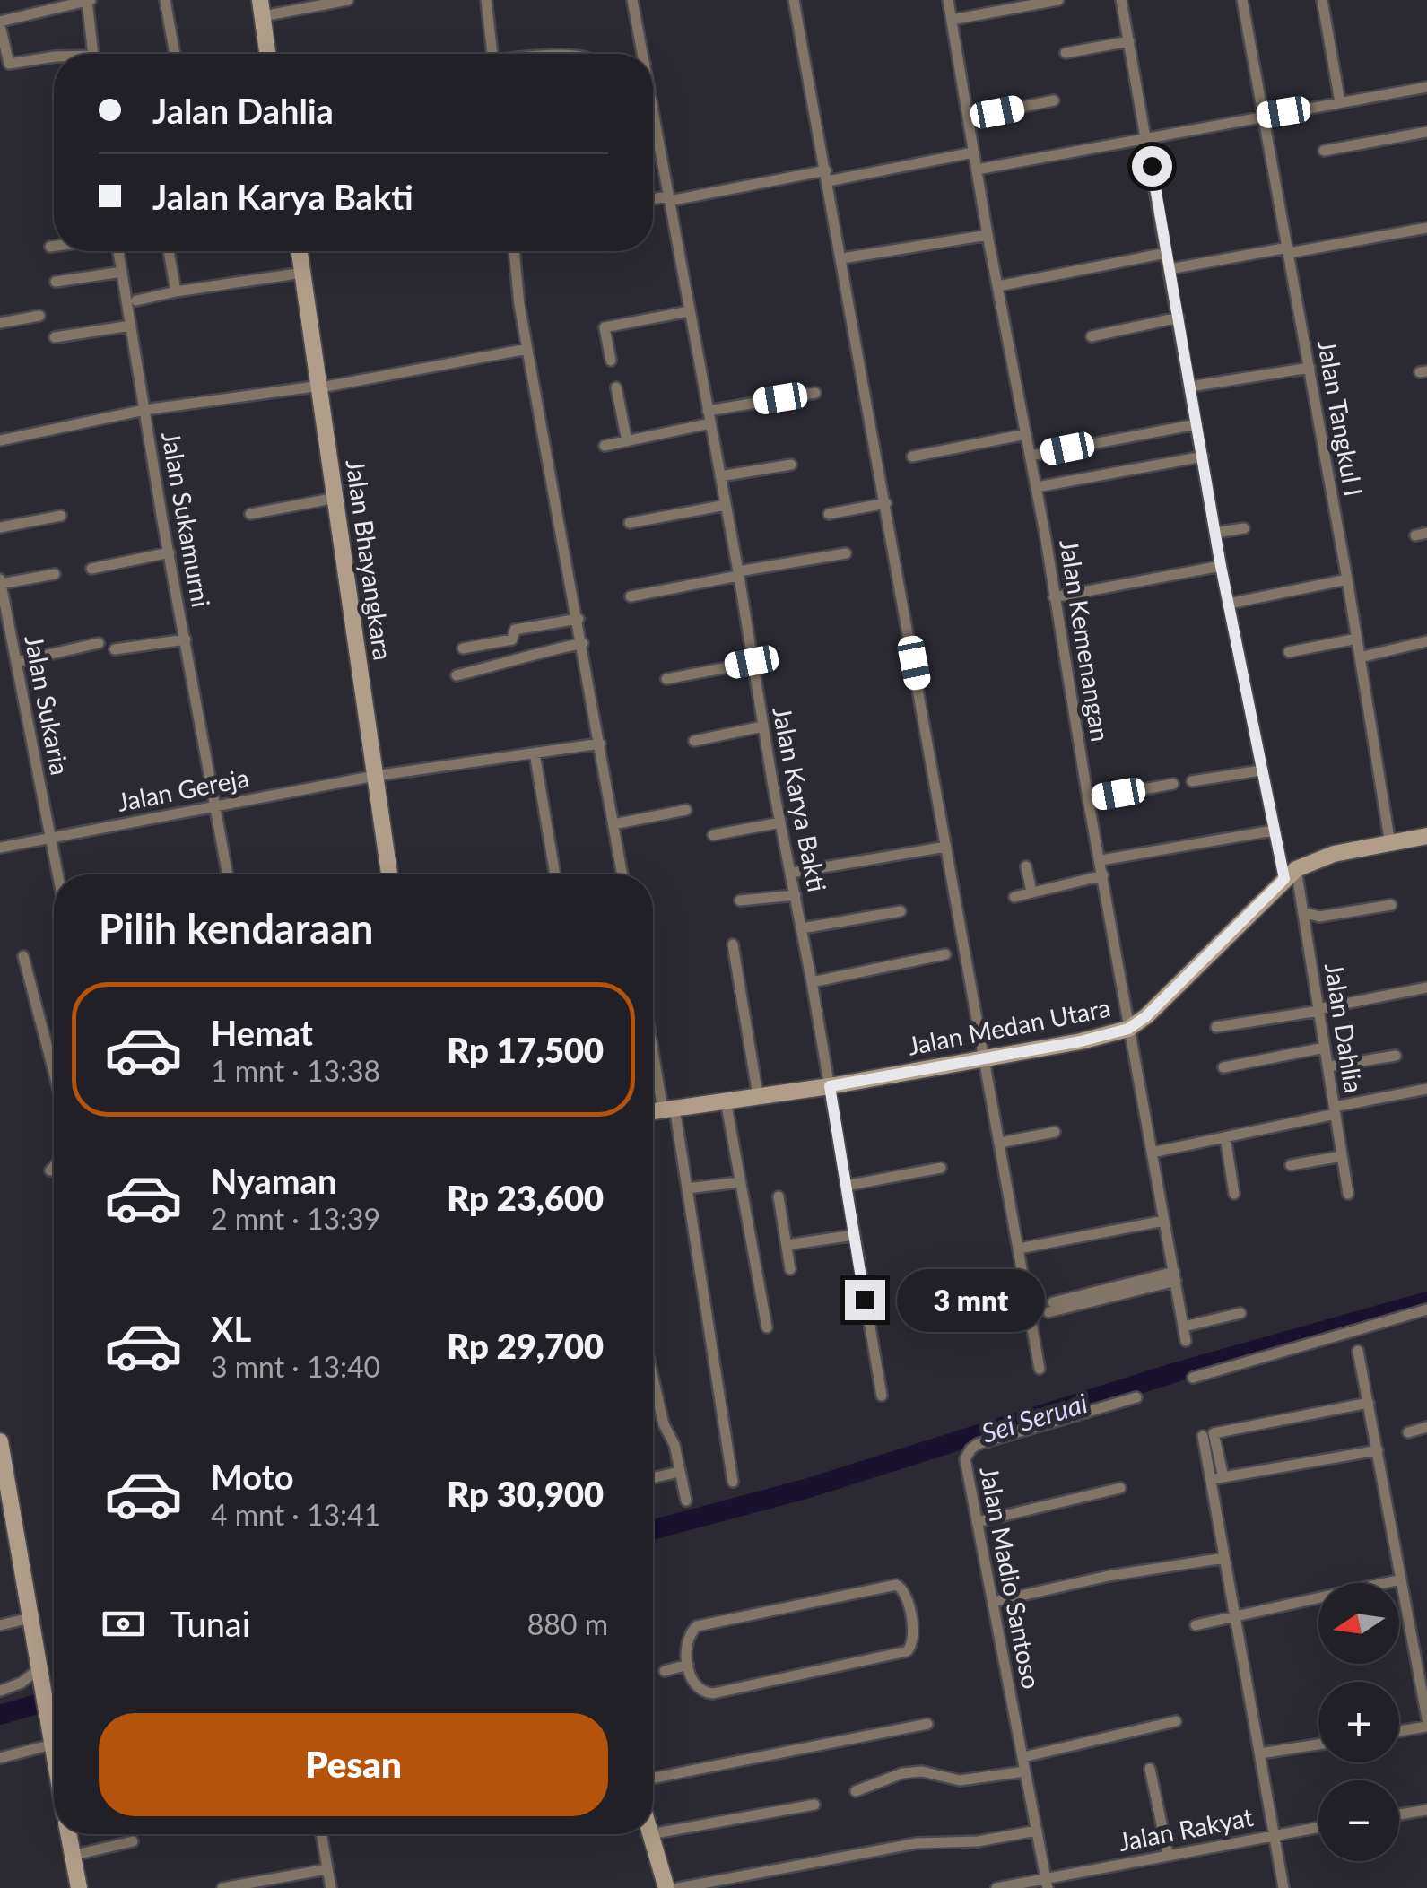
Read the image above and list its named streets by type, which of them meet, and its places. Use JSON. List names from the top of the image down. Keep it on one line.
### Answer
{"streets":{"street":["Jalan Tangkul I","Jalan Sukamurni","Jalan Bhayangkara","Jalan Kemenangan","Jalan Sukaria","Jalan Gereja","Jalan Karya Bakti","Jalan Medan Utara","Jalan Dahlia","Jalan Madio Santoso","Jalan Rakyat"]},"crossings":[["Jalan Tangkul I","Jalan Medan Utara"],["Jalan Sukamurni","Jalan Gereja"],["Jalan Bhayangkara","Jalan Gereja"],["Jalan Kemenangan","Jalan Medan Utara"],["Jalan Sukaria","Jalan Gereja"],["Jalan Karya Bakti","Jalan Medan Utara"],["Jalan Medan Utara","Jalan Dahlia"],["Jalan Madio Santoso","Jalan Rakyat"]],"water":["Sei Seruai"],"north":"left","page":{"banner":["Jalan Dahlia","Jalan Karya Bakti"],"heading":"Pilih kendaraan","list":[{"name":"Hemat","note":"1 mnt · 13:38","value":"Rp 17,500"},{"name":"Nyaman","note":"2 mnt · 13:39","value":"Rp 23,600"},{"name":"XL","note":"3 mnt · 13:40","value":"Rp 29,700"},{"name":"Moto","note":"4 mnt · 13:41","value":"Rp 30,900"}],"bubble":"3 mnt","pay":["Tunai","880 m"],"map_buttons":["+","−"],"buttons":"Pesan"}}
